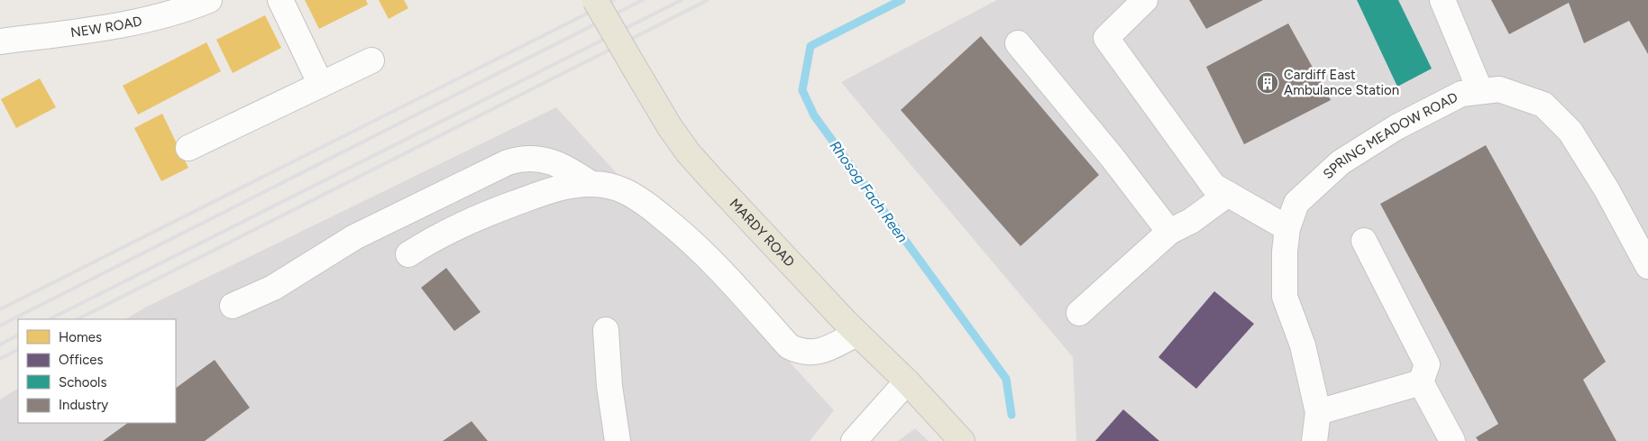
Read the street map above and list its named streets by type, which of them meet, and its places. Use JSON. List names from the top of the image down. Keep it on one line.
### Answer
{"streets":{"main road":["MARDY ROAD"],"street":["NEW ROAD","SPRING MEADOW ROAD"]},"water":["Rhosog Fach Reen"],"places":{"building":["Cardiff East Ambulance Station"]},"legend":["Homes","Offices","Schools","Industry"]}
